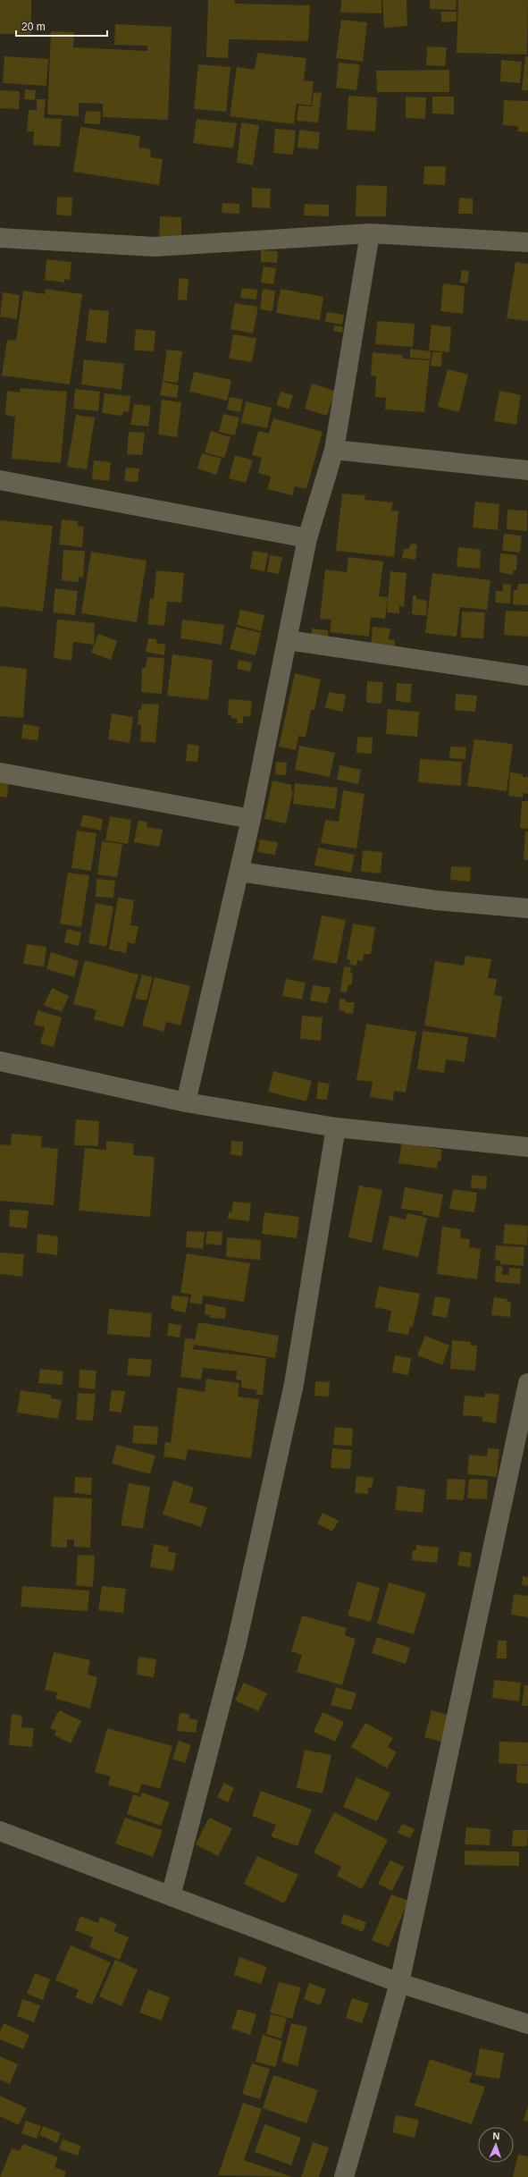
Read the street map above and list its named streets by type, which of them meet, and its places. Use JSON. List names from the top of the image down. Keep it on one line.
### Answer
{"scale_bar":"20 m","north":"top"}
